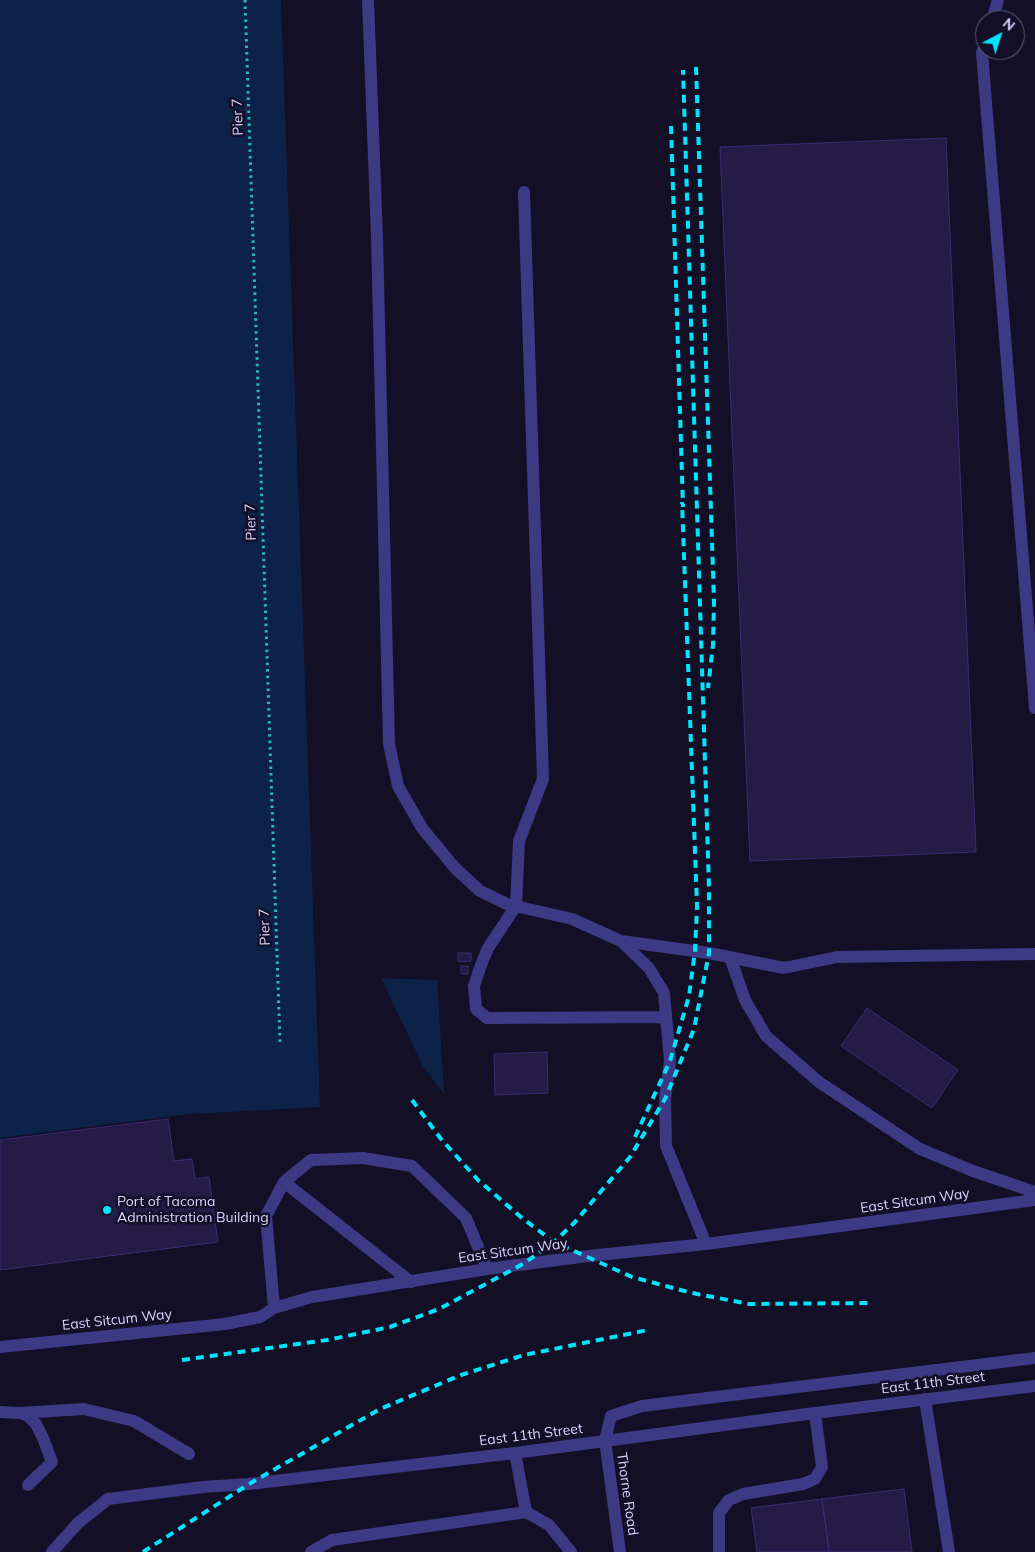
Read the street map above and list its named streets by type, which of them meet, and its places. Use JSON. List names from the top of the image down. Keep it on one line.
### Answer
{"streets":{"street":["East Sitcum Way","East 11th Street","Thorne Road"],"path":["Pier 7"]},"crossings":[["East 11th Street","Thorne Road"]],"places":["Port of Tacoma Administration Building"],"north":"top right"}
